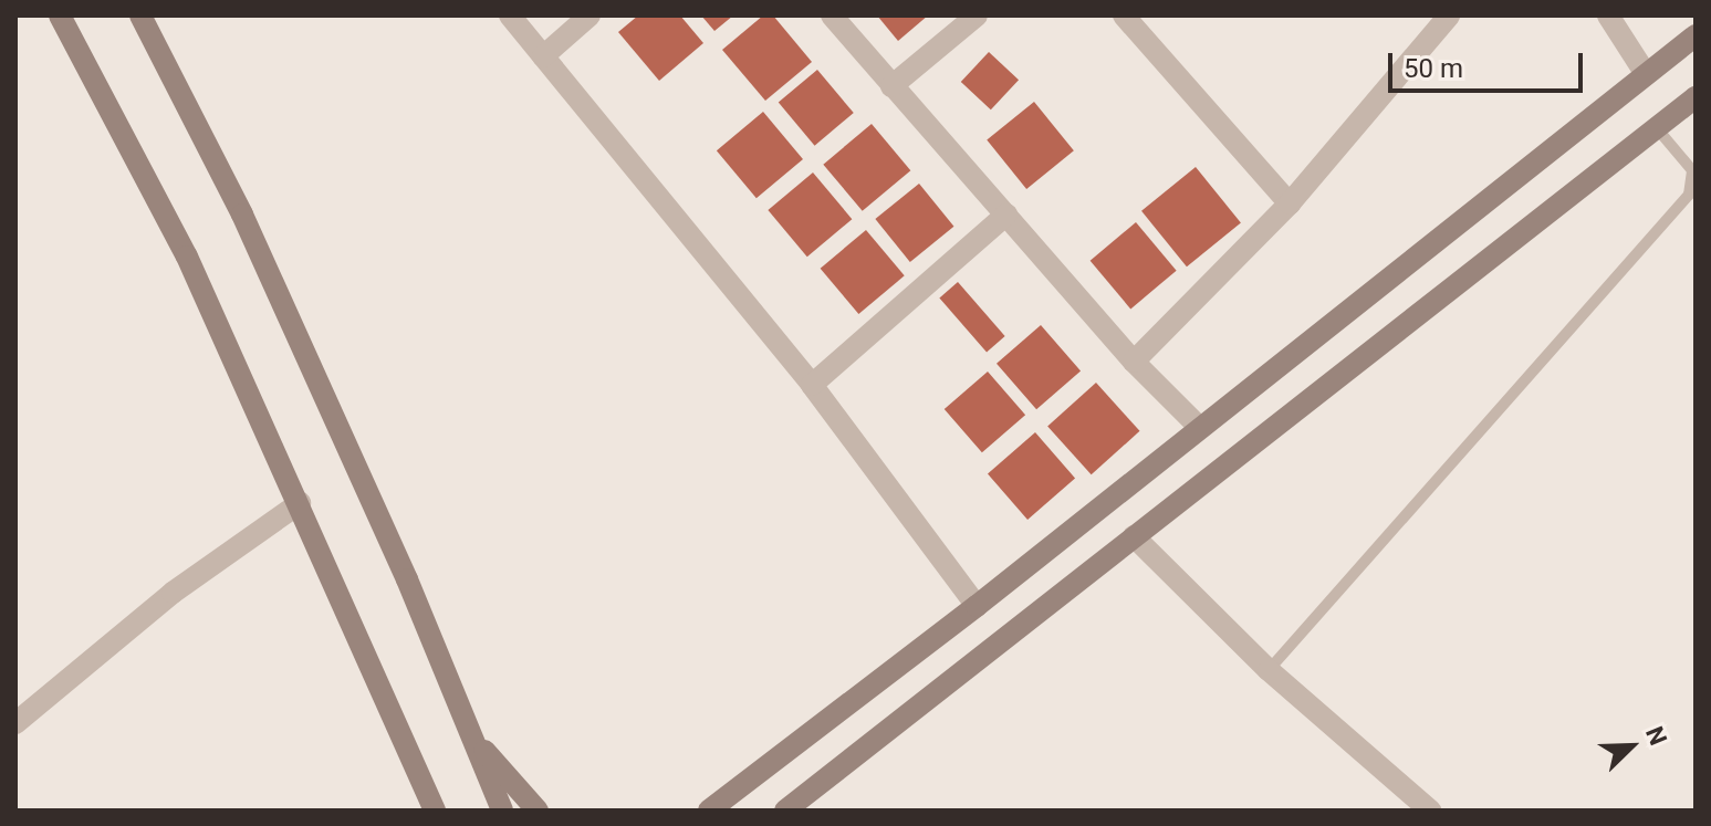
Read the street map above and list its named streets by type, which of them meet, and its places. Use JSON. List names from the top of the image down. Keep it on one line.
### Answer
{"scale_bar":"50 m","north":"top right"}
